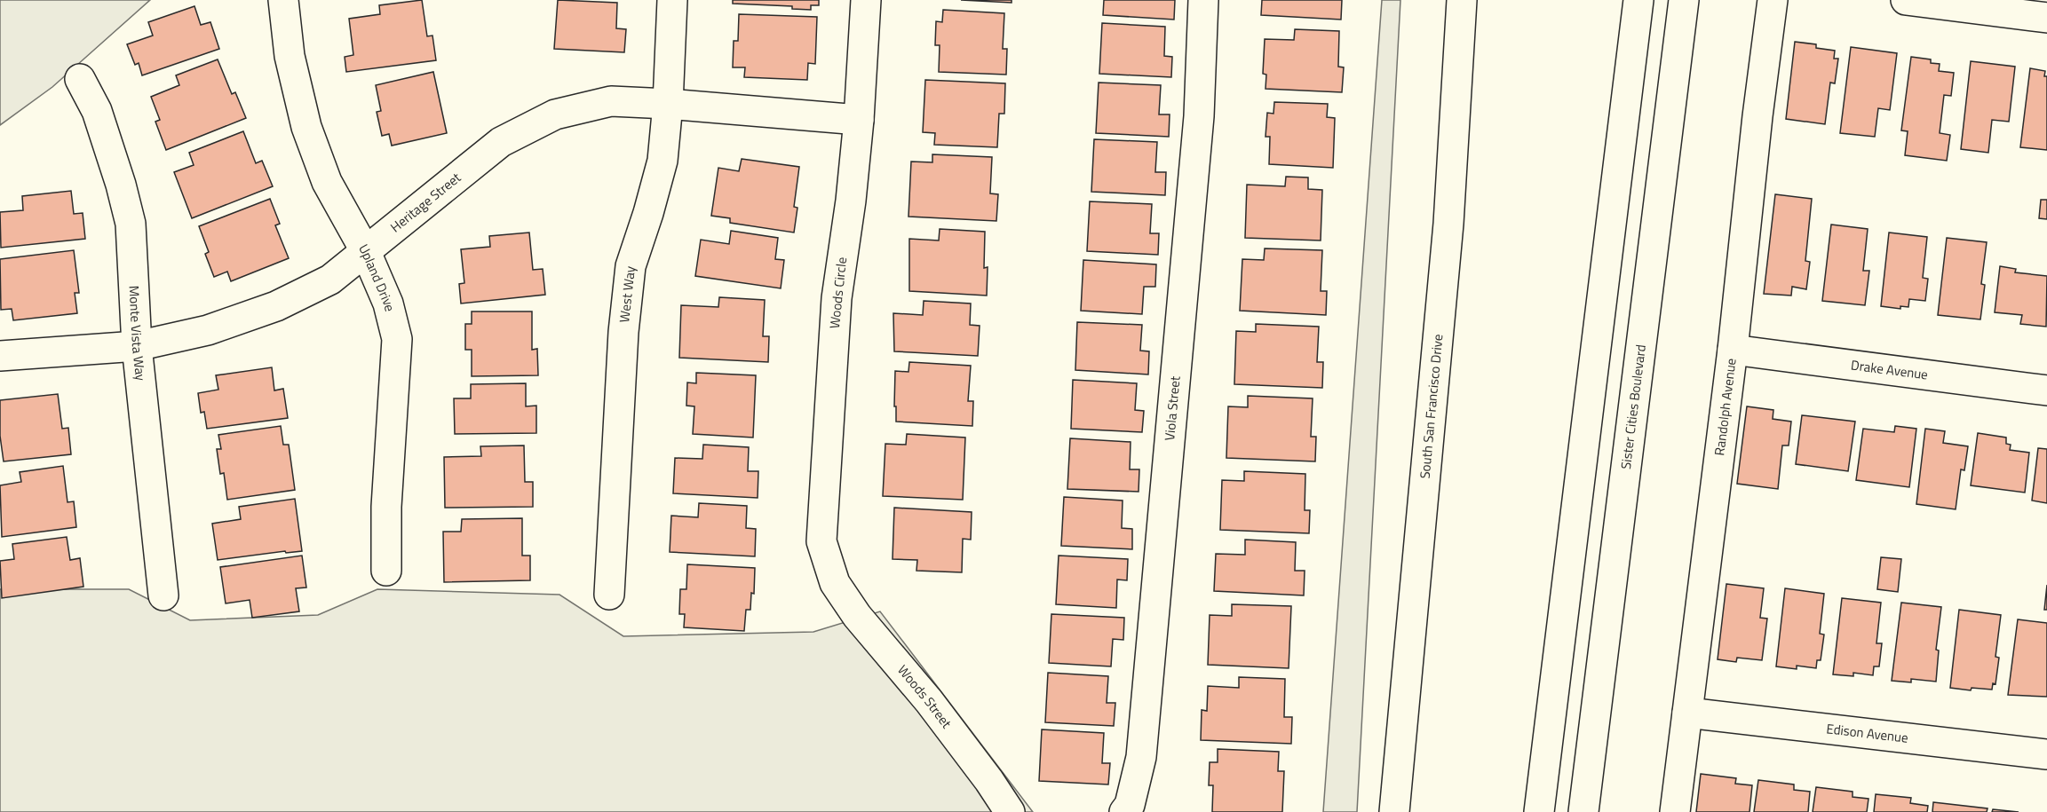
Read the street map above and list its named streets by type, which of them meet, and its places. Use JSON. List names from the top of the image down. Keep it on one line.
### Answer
{"streets":{"street":["Heritage Street","Upland Drive","Woods Circle","West Way","Monte Vista Way","Drake Avenue","South San Francisco Drive","Sister Cities Boulevard","Randolph Avenue","Viola Street","Woods Street","Edison Avenue"]},"crossings":[["Heritage Street","Upland Drive"],["Heritage Street","Woods Circle"],["Heritage Street","West Way"],["Heritage Street","Monte Vista Way"],["Woods Circle","Woods Street"],["Drake Avenue","Randolph Avenue"],["Randolph Avenue","Edison Avenue"]]}
